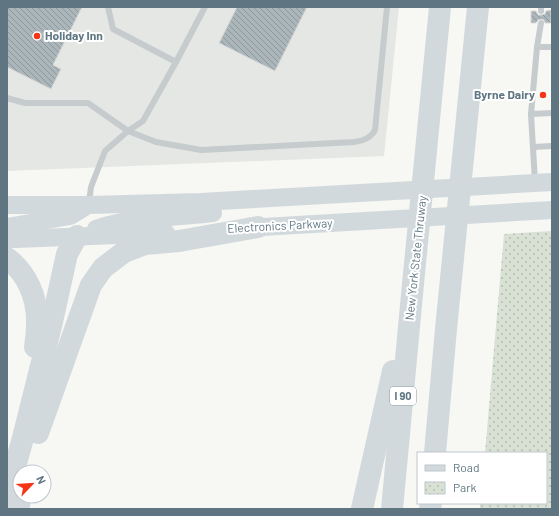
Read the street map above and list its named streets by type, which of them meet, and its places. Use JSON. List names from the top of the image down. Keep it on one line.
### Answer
{"streets":{"highway":["New York State Thruway","I 90"],"main road":["Electronics Parkway"]},"places":["Holiday Inn","Byrne Dairy"],"legend":["Road","Park"],"north":"top right"}
